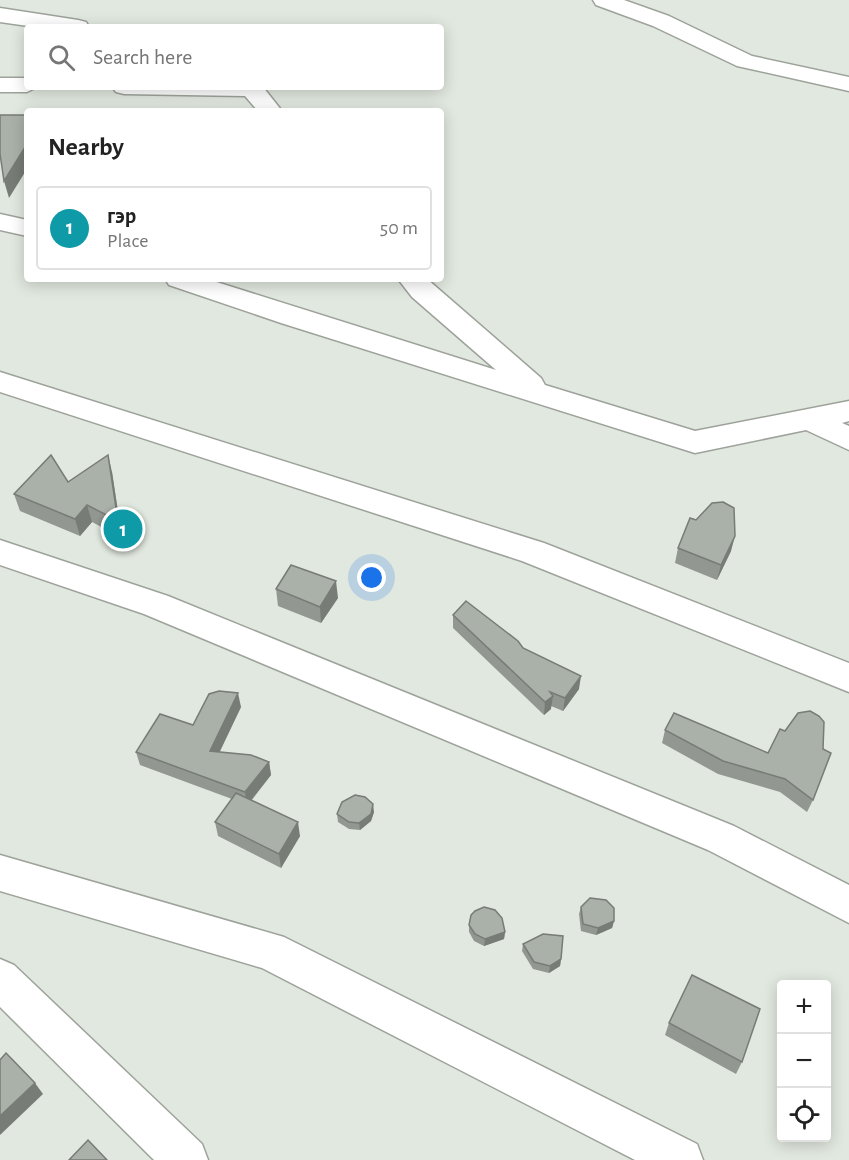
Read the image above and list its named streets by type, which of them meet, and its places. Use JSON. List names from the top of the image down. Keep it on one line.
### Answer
{"page":{"search":"Search here","heading":"Nearby","list":[{"mark":"1","name":"гэр","note":"Place","value":"50 m"}],"pins":"1","map_buttons":["+","−"]}}
